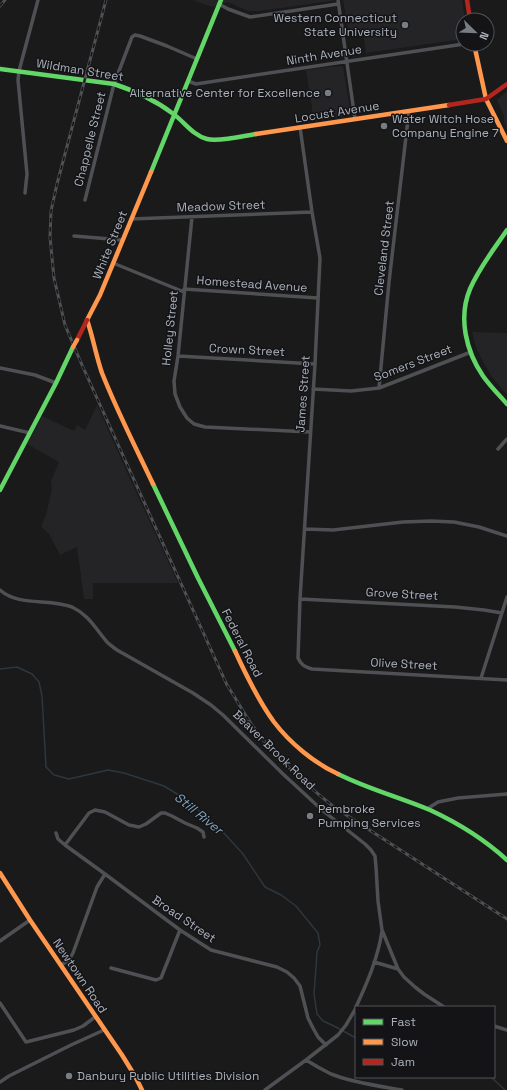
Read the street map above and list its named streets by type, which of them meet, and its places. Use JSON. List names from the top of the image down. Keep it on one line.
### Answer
{"streets":{"main road":["Wildman Street","Locust Avenue","White Street","Federal Road","Newtown Road"],"street":["Ninth Avenue","Chappelle Street","Meadow Street","Cleveland Street","Homestead Avenue","Holley Street","Crown Street","Somers Street","James Street","Grove Street","Olive Street","Beaver Brook Road","Broad Street"]},"crossings":[["Ninth Avenue","White Street"],["Wildman Street","Locust Avenue"],["Wildman Street","Chappelle Street"],["Wildman Street","White Street"],["Locust Avenue","White Street"],["Locust Avenue","Cleveland Street"],["Locust Avenue","James Street"],["Chappelle Street","White Street"],["Meadow Street","White Street"],["Meadow Street","Holley Street"],["Meadow Street","James Street"],["White Street","Homestead Avenue"],["White Street","Federal Road"],["Cleveland Street","Somers Street"],["Homestead Avenue","Holley Street"],["Homestead Avenue","James Street"],["Holley Street","Crown Street"],["Holley Street","James Street"],["Crown Street","James Street"],["Somers Street","James Street"],["James Street","Grove Street"],["James Street","Olive Street"]],"water":["Still River"],"places":["Western Connecticut State University","Alternative Center for Excellence","Water Witch Hose Company Engine 7","Pembroke Pumping Services","Danbury Public Utilities Division"],"legend":["Fast","Slow","Jam"],"north":"bottom right"}
